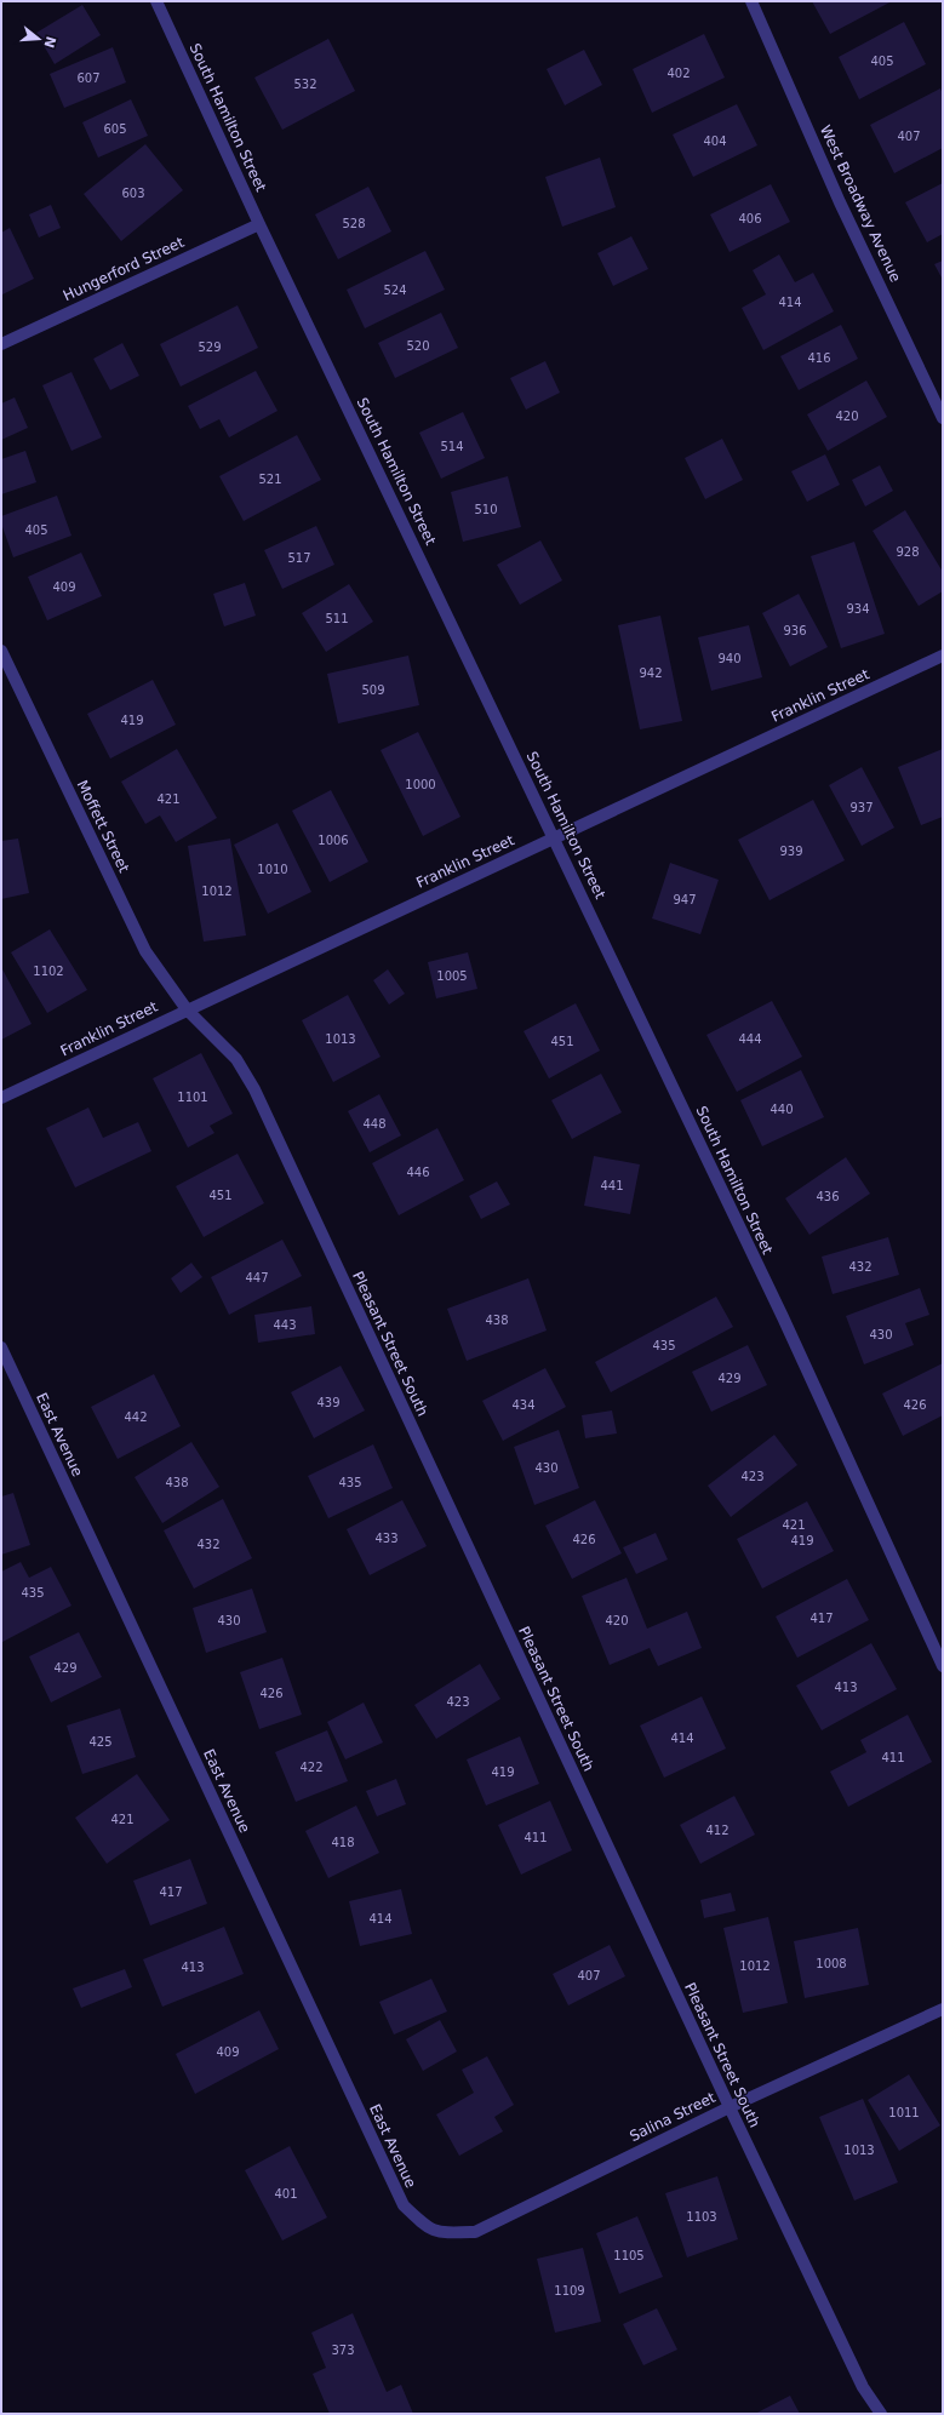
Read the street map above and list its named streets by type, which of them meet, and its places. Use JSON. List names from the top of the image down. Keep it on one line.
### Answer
{"streets":{"street":["South Hamilton Street","West Broadway Avenue","Hungerford Street","Franklin Street","Moffett Street","Pleasant Street South","East Avenue","Salina Street"]},"crossings":[["South Hamilton Street","Hungerford Street"],["South Hamilton Street","Franklin Street"],["Franklin Street","Moffett Street"],["Franklin Street","Pleasant Street South"],["Moffett Street","Pleasant Street South"],["Pleasant Street South","Salina Street"],["East Avenue","Salina Street"]],"house_numbers":["405","402","607","532","605","407","404","603","406","528","524","414","520","529","416","420","514","521","510","405","928","517","409","934","511","936","940","942","509","419","1000","421","937","1006","939","1010","1012","947","1102","1005","1013","444","451","1101","440","448","446","441","451","436","432","447","438","443","430","435","429","439","434","426","442","430","423","438","435","421","433","426","419","432","435","417","430","420","429","413","426","423","414","425","411","422","419","421","412","411","418","417","414","1008","1012","413","407","409","1011","1013","401","1103","1105","1109","373"],"north":"right"}
